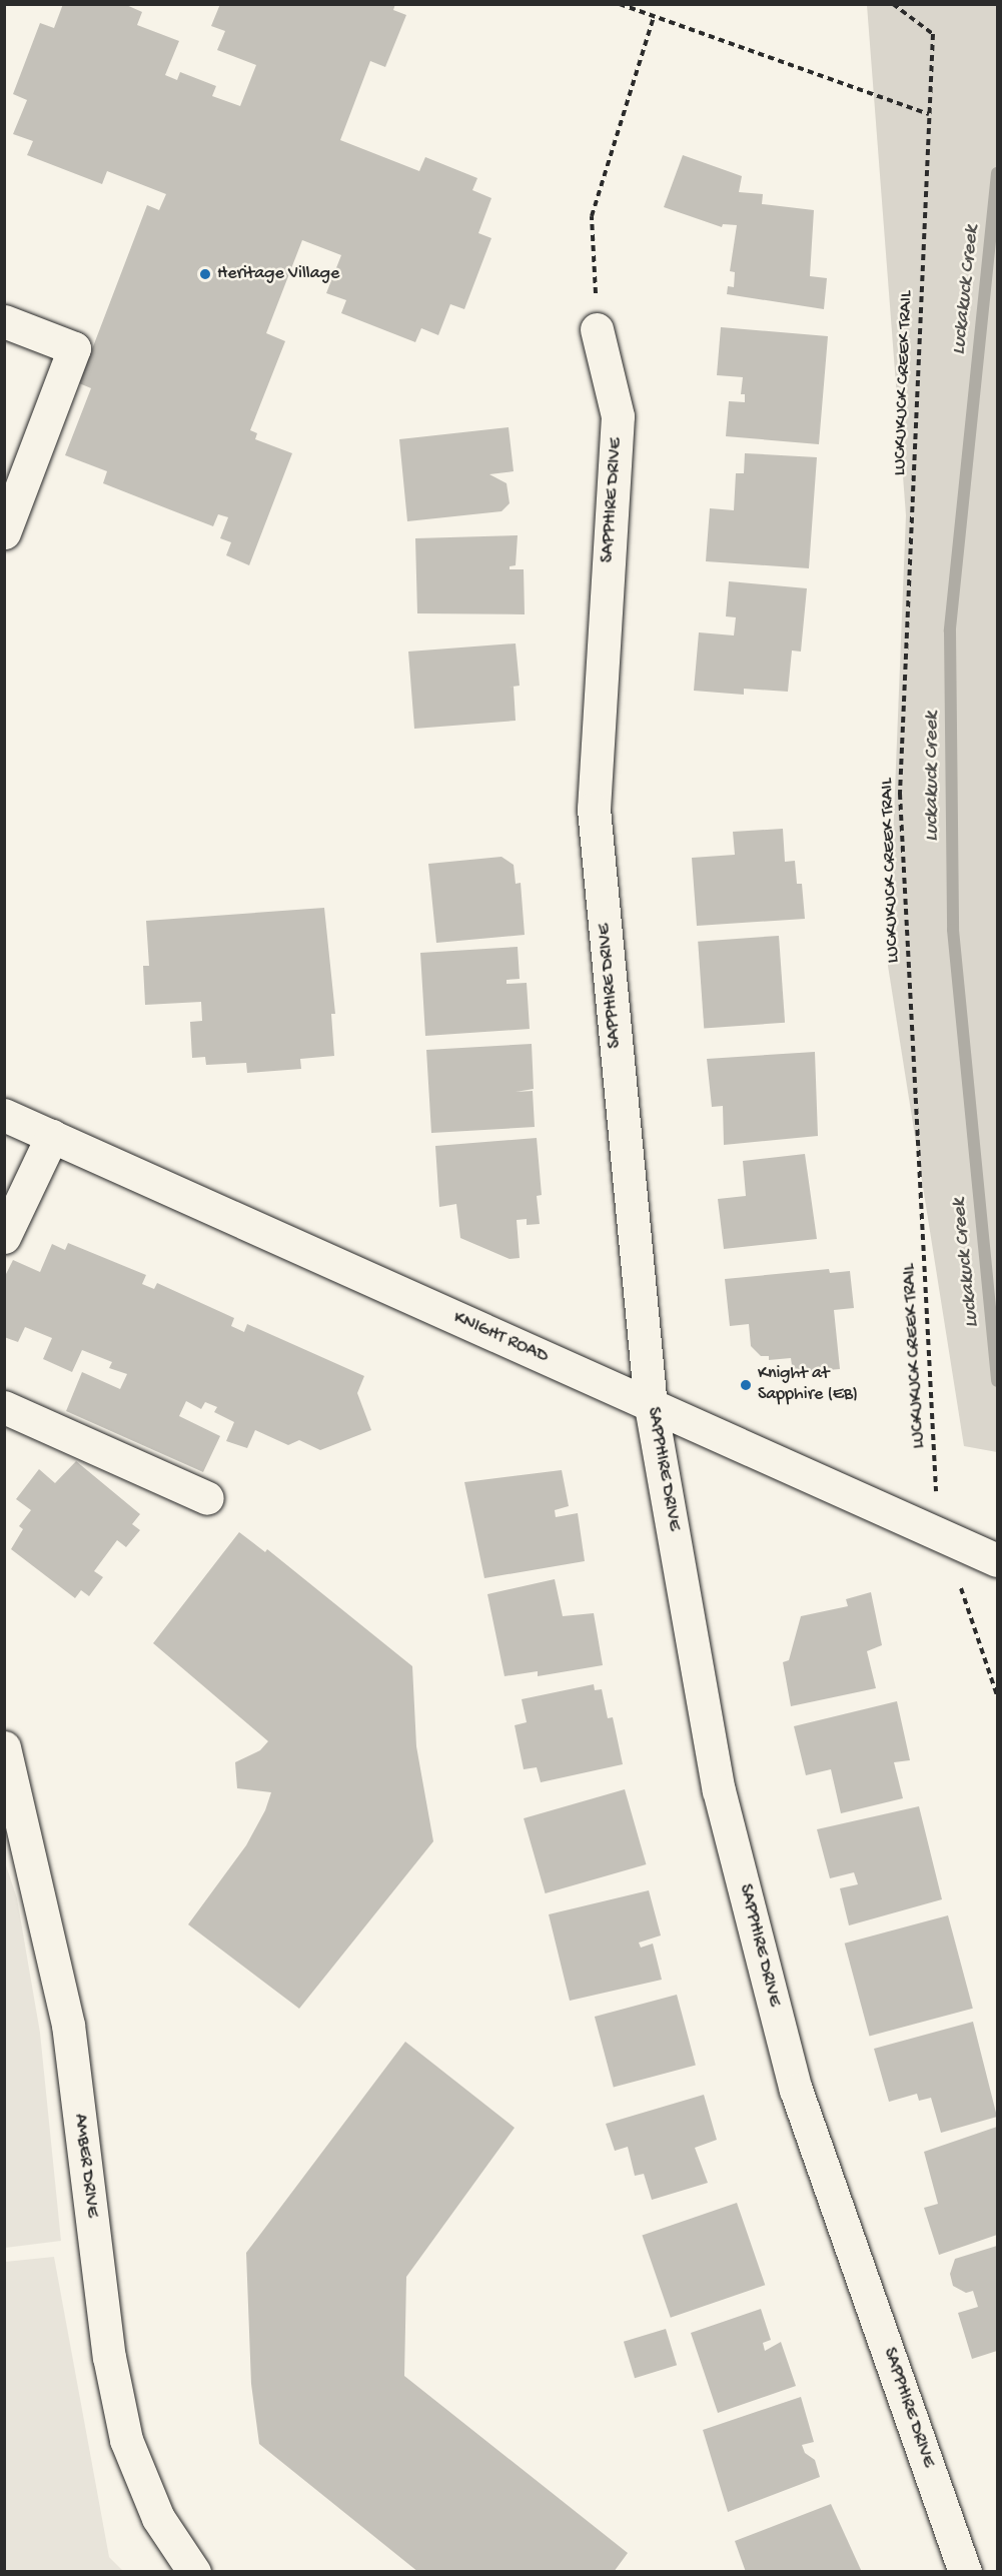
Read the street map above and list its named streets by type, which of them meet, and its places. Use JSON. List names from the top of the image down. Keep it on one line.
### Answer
{"streets":{"street":["SAPPHIRE DRIVE","KNIGHT ROAD","AMBER DRIVE"],"path":["LUCKUKUCK CREEK TRAIL"]},"crossings":[["LUCKUKUCK CREEK TRAIL","KNIGHT ROAD"],["SAPPHIRE DRIVE","KNIGHT ROAD"]],"water":["Luckakuck Creek"],"places":["Heritage Village","Knight at Sapphire (EB)"]}
